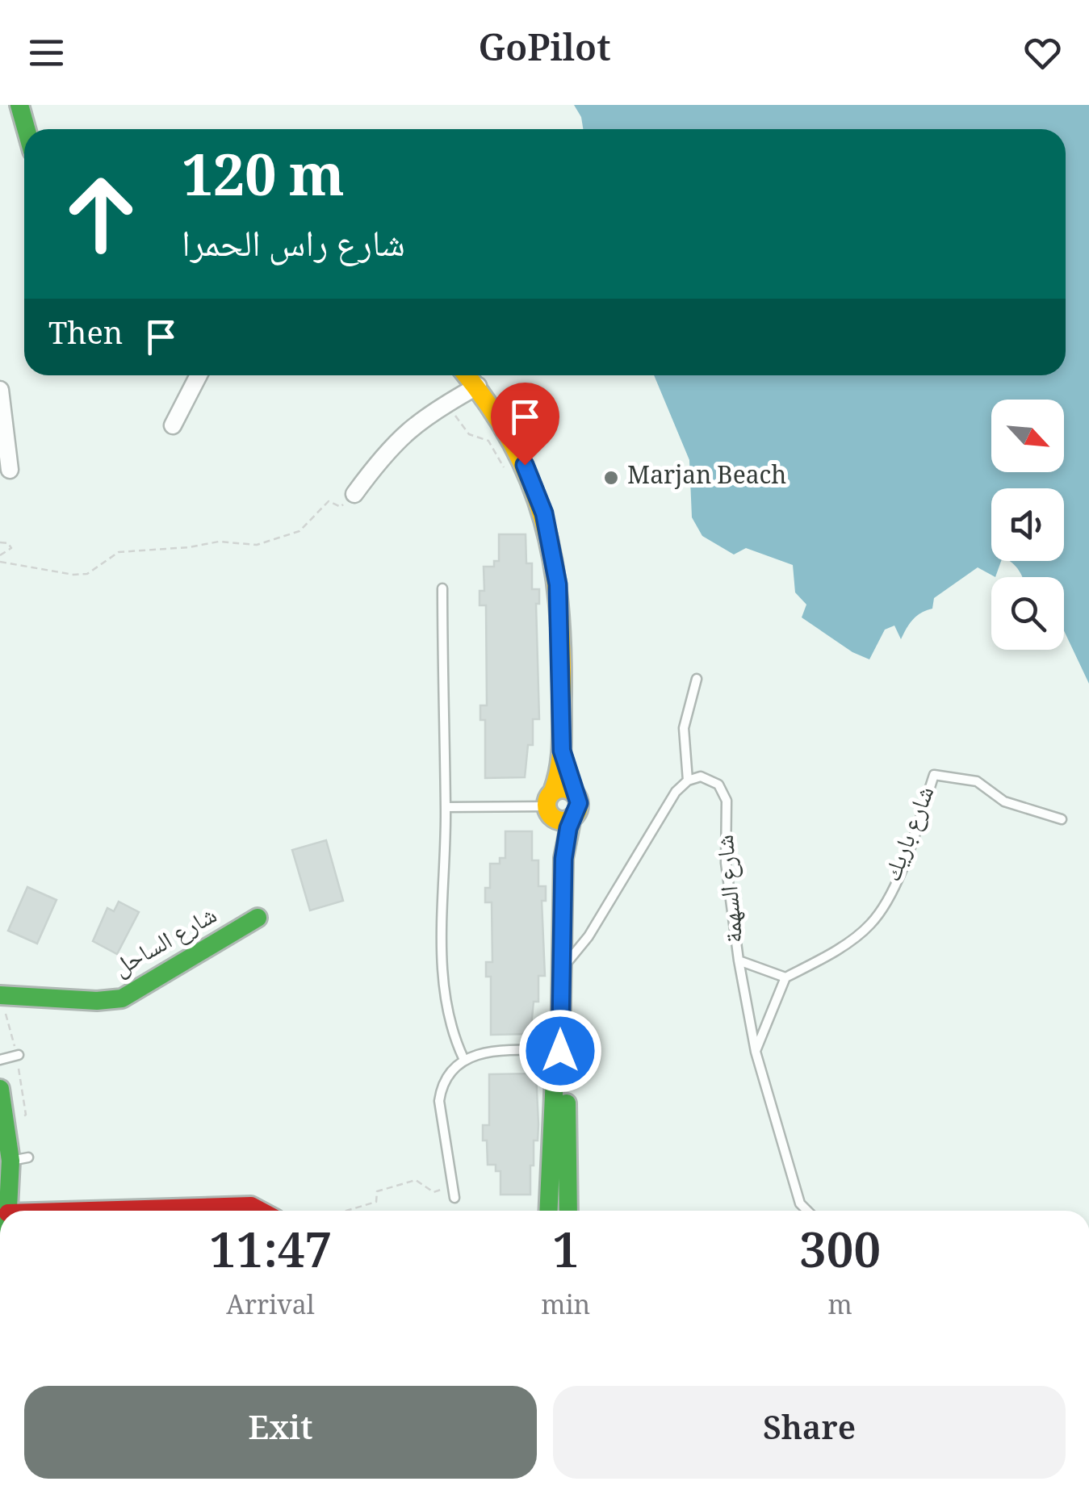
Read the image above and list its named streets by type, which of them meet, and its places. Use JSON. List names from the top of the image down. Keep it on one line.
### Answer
{"streets":{"street":["شارع الساحل"],"lane":["شارع باريك","شارع السهمة"]},"places":["Marjan Beach"],"north":"bottom right","page":{"header":"GoPilot","turn":["120 m","شارع راس الحمرا"],"then":"Then","eta":["11:47","Arrival","1","min","300","m"],"buttons":["Exit","Share"]}}
